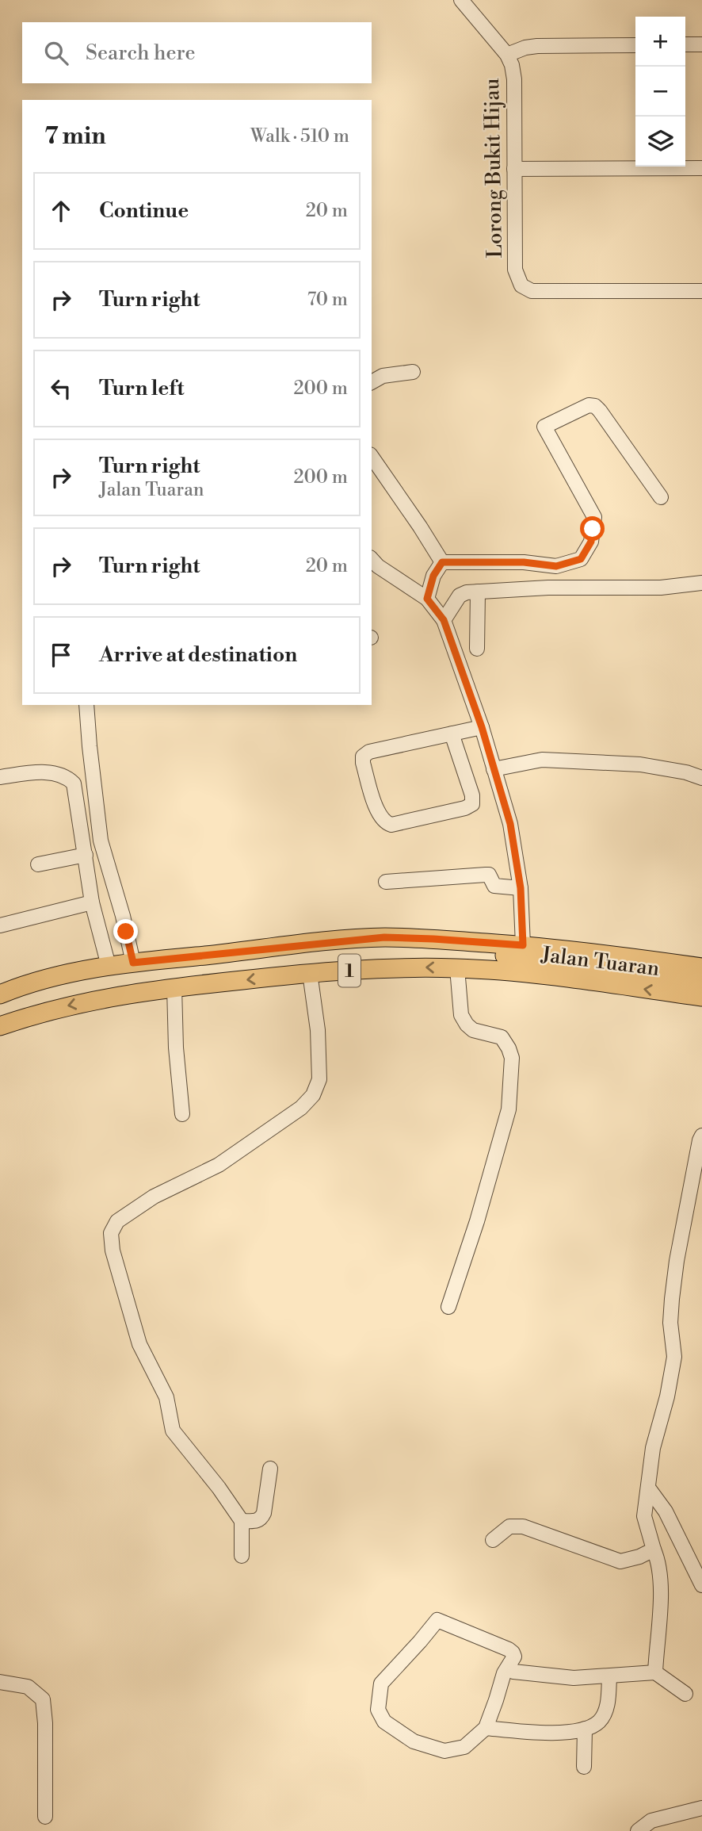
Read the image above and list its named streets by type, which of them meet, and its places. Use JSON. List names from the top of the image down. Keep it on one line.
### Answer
{"streets":{"main road":["Jalan Tuaran","1"],"street":["Lorong Bukit Hijau"]},"page":{"map_buttons":["+","−"],"search":"Search here","heading":["7 min","Walk · 510 m"],"list":[["Continue","20 m"],["Turn right","70 m"],["Turn left","200 m"],["Turn right","Jalan Tuaran","200 m"],["Turn right","20 m"],"Arrive at destination"]}}
